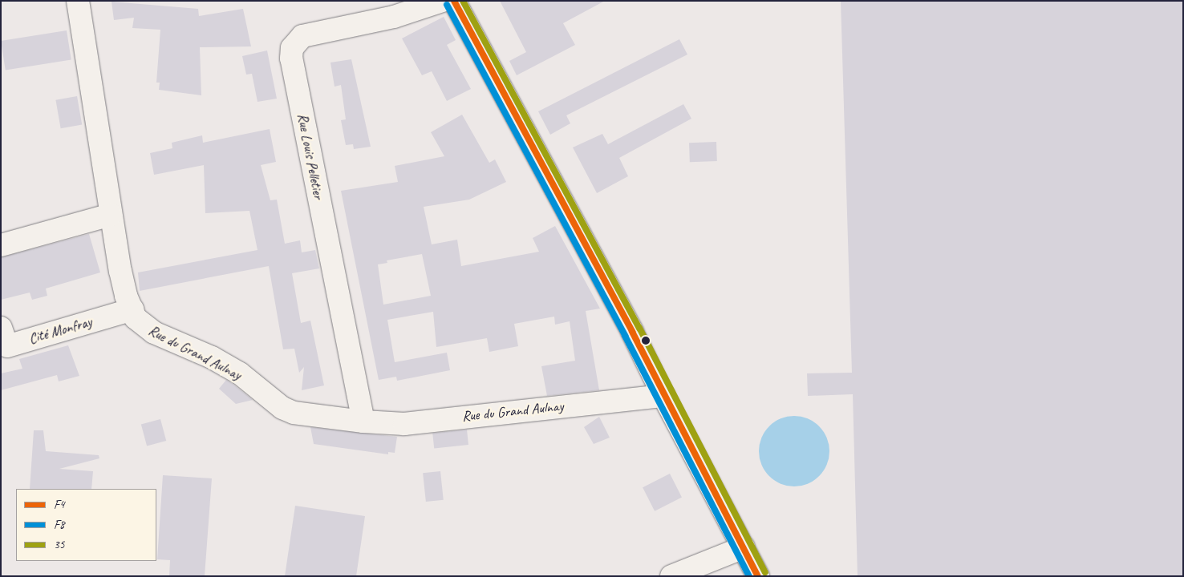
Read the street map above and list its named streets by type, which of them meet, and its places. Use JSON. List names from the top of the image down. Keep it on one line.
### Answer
{"streets":{"street":["Rue Louis Pelletier","Cité Monfray","Rue du Grand Aulnay"]},"crossings":[["Rue Louis Pelletier","Rue du Grand Aulnay"],["Cité Monfray","Rue du Grand Aulnay"]],"lines":["transit line F4","transit line 35","transit line F8"],"legend":["F4","F8","35"]}
